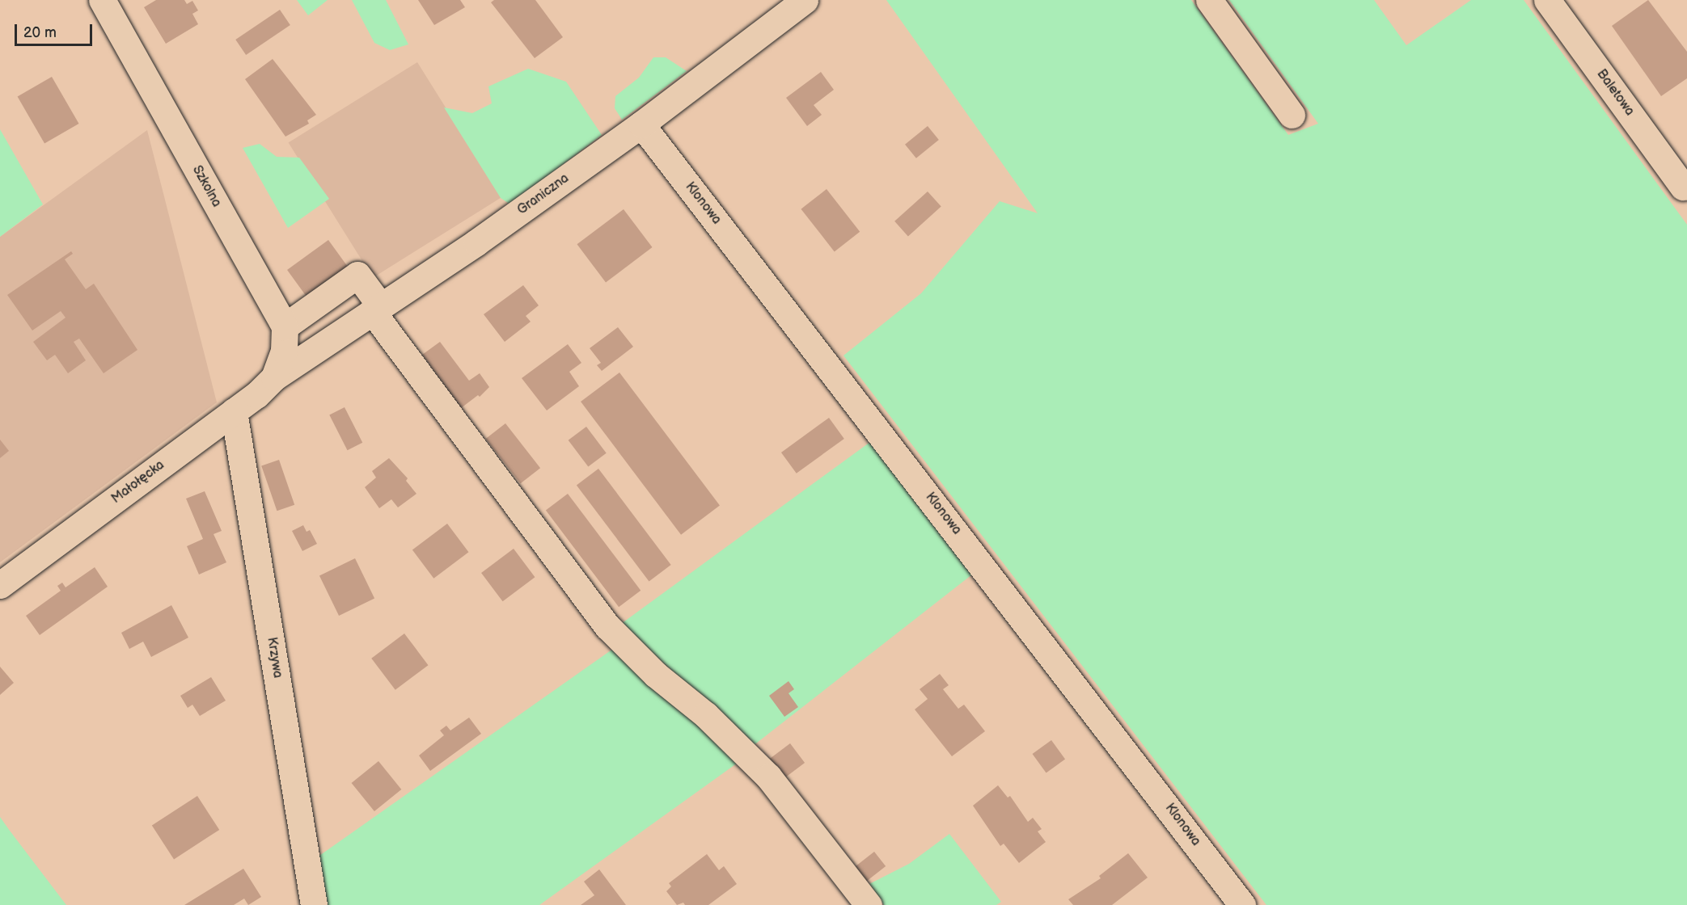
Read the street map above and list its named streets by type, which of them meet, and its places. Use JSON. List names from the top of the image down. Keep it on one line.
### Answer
{"streets":{"street":["Baletowa","Szkolna","Graniczna","Klonowa","Małołęcka","Krzywa"]},"crossings":[["Graniczna","Klonowa"],["Graniczna","Małołęcka"],["Małołęcka","Krzywa"]],"scale_bar":"20 m"}
